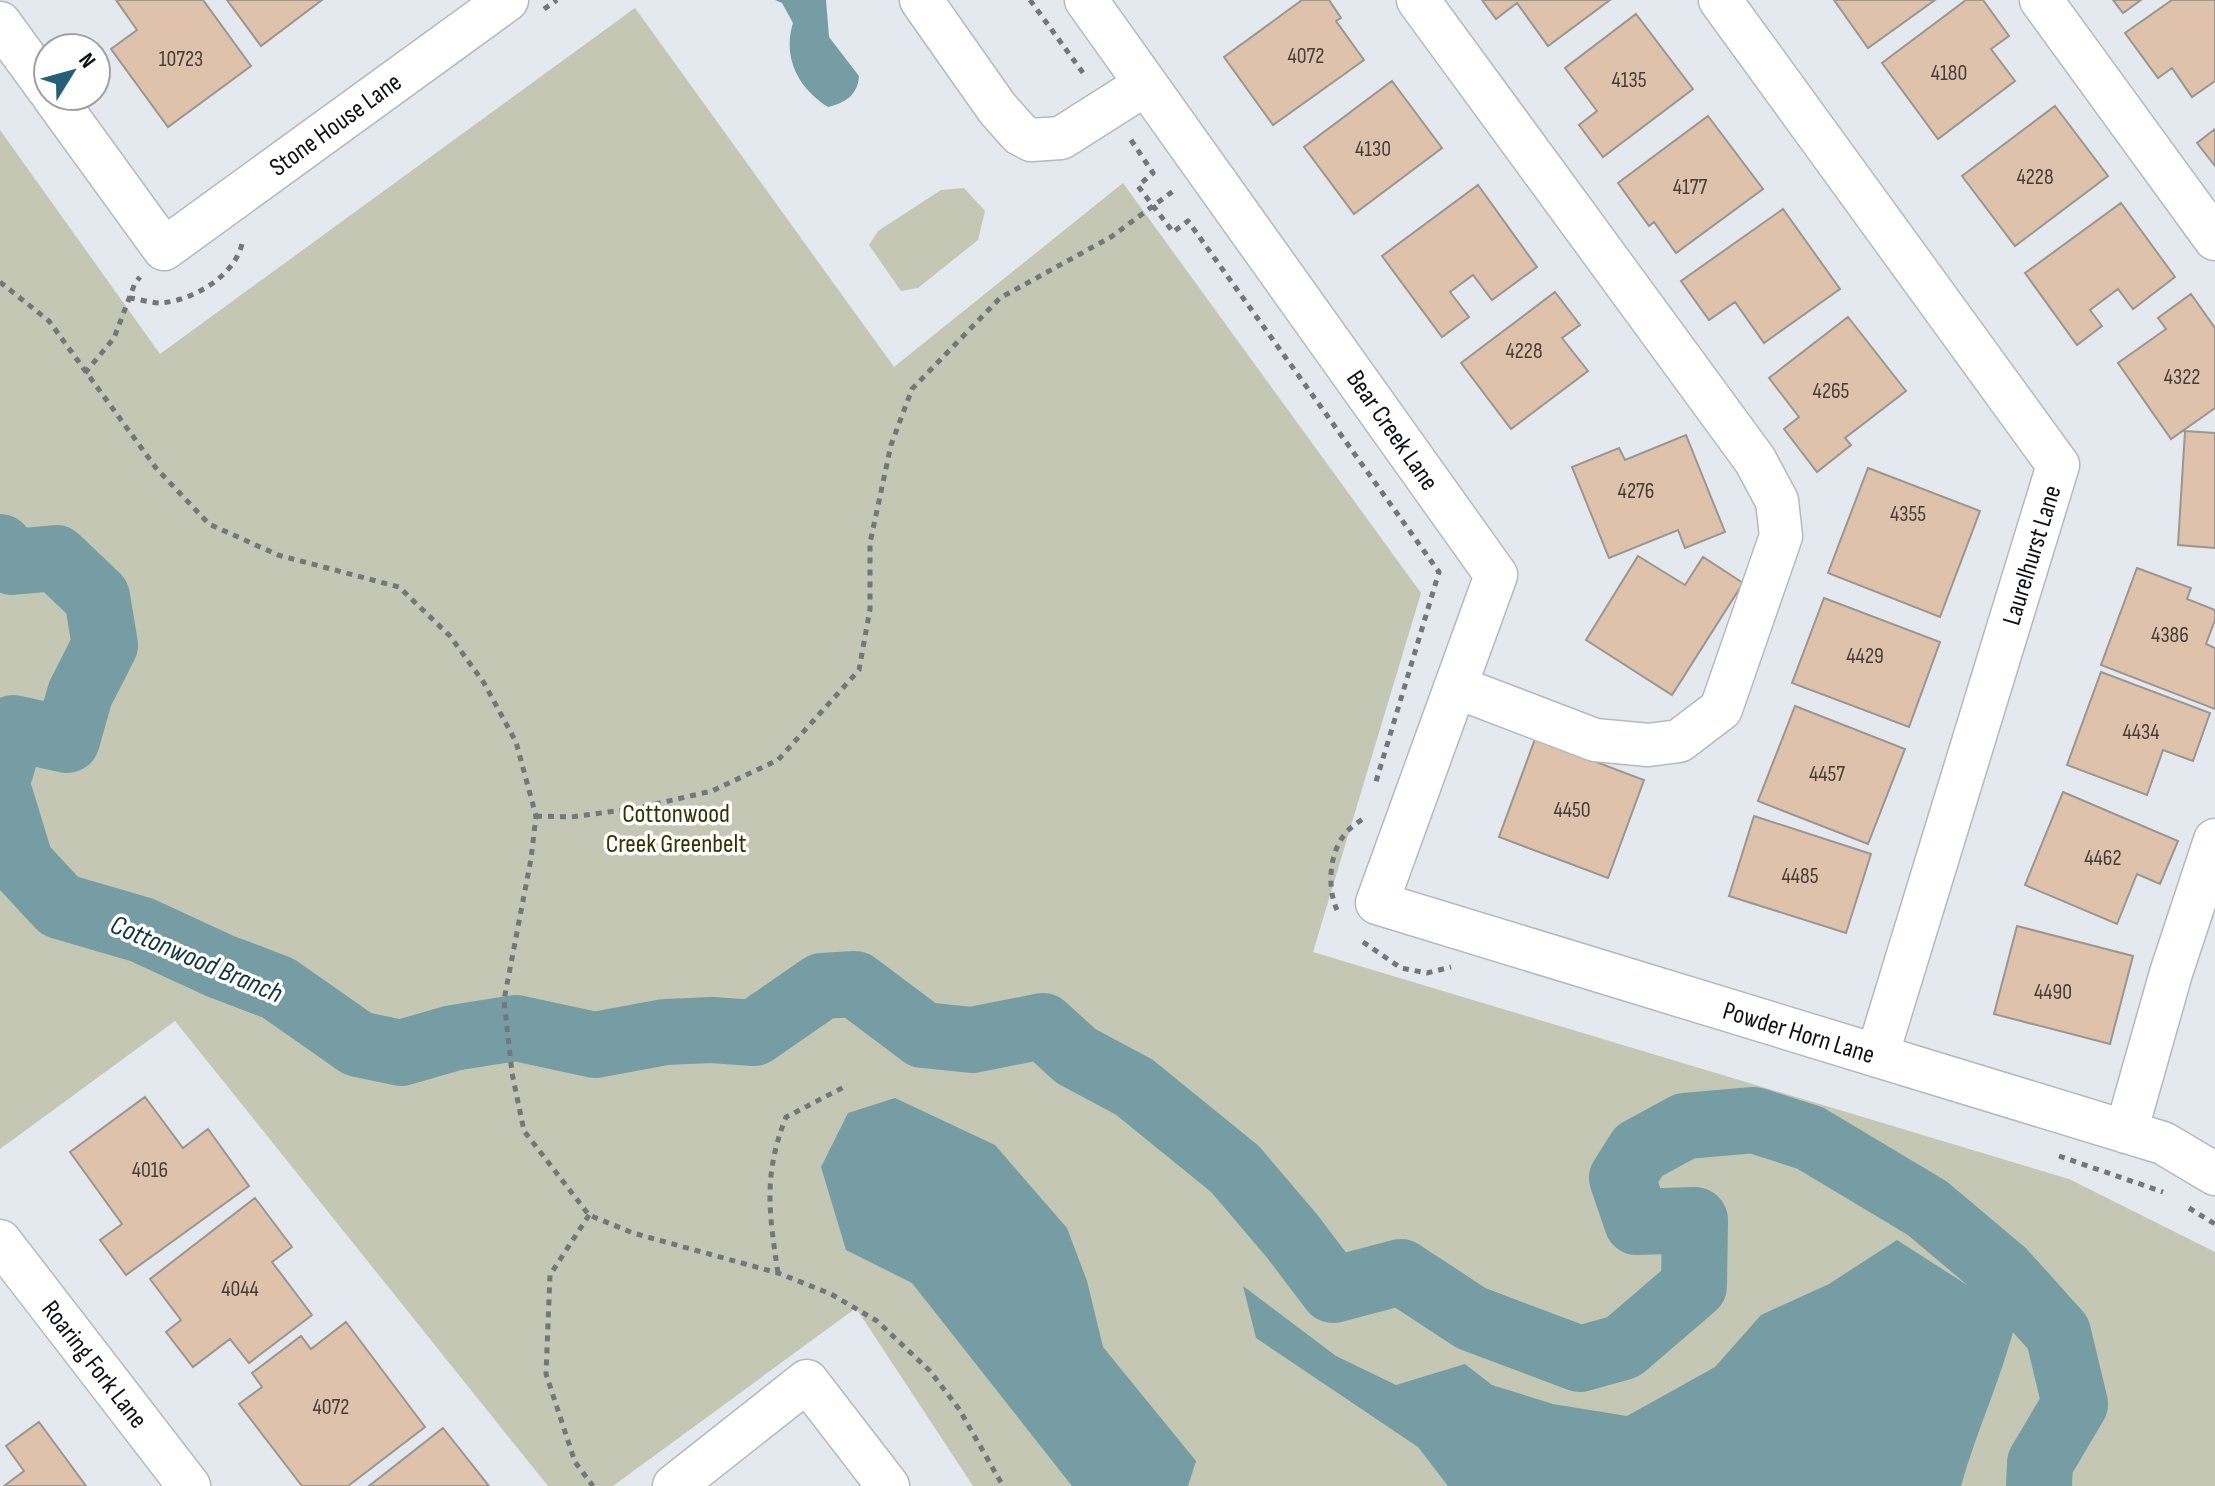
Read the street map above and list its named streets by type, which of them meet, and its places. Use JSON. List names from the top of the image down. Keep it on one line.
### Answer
{"streets":{"street":["Stone House Lane","Bear Creek Lane","Laurelhurst Lane","Powder Horn Lane","Roaring Fork Lane"]},"crossings":[["Bear Creek Lane","Powder Horn Lane"],["Laurelhurst Lane","Powder Horn Lane"]],"water":["Cottonwood Branch"],"parks":["Cottonwood Creek Greenbelt"],"house_numbers":["4072","10723","4180","4135","4130","4228","4177","4228","4322","4265","4276","4355","4386","4429","4434","4457","4450","4462","4485","4490","4016","4044","4072"],"north":"top right"}
